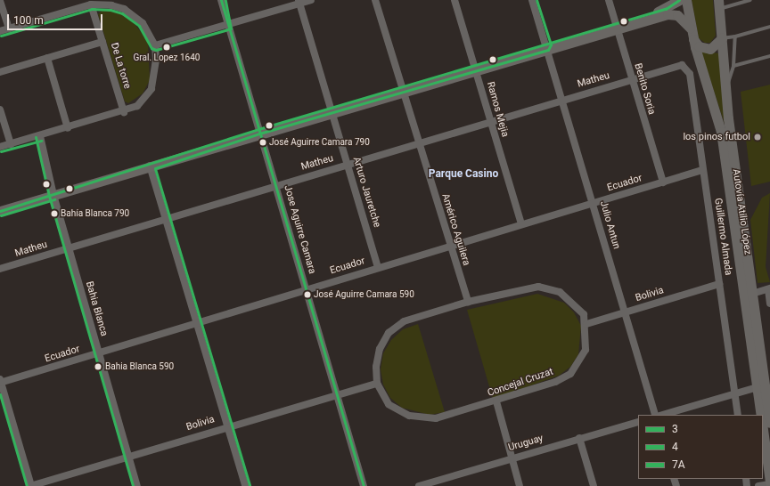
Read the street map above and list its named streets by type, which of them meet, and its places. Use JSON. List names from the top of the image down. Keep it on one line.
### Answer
{"streets":{"main road":["Autovía Atilio López"],"street":["De La torre","Matheu","Benito Soria","Ramos Mejia","Ecuador","Arturo Jauretche","Julio Antun","Jose Aguirre Camara","Américo Aguilera","Guillermo Almada","Bolivia","Bahia Blanca","Concejal Cruzat","Uruguay"]},"crossings":[["Matheu","Benito Soria"],["Matheu","Ramos Mejia"],["Matheu","Arturo Jauretche"],["Matheu","Julio Antun"],["Matheu","Jose Aguirre Camara"],["Matheu","Américo Aguilera"],["Matheu","Guillermo Almada"],["Matheu","Bahia Blanca"],["Benito Soria","Ecuador"],["Ramos Mejia","Ecuador"],["Ecuador","Arturo Jauretche"],["Ecuador","Julio Antun"],["Ecuador","Jose Aguirre Camara"],["Ecuador","Américo Aguilera"],["Ecuador","Guillermo Almada"],["Ecuador","Bahia Blanca"],["Julio Antun","Bolivia"],["Jose Aguirre Camara","Bolivia"],["Américo Aguilera","Concejal Cruzat"],["Guillermo Almada","Bolivia"],["Bolivia","Bahia Blanca"],["Bolivia","Concejal Cruzat"]],"districts":["Parque Casino"],"places":["Gral. Lopez 1640","los pinos futbol","José Aguirre Camara 790","Bahía Blanca 790","José Aguirre Camara 590","Bahia Blanca 590"],"lines":["transit line 3","transit line 4","transit line 7A"],"legend":["3","4","7A"],"scale_bar":"100 m"}
